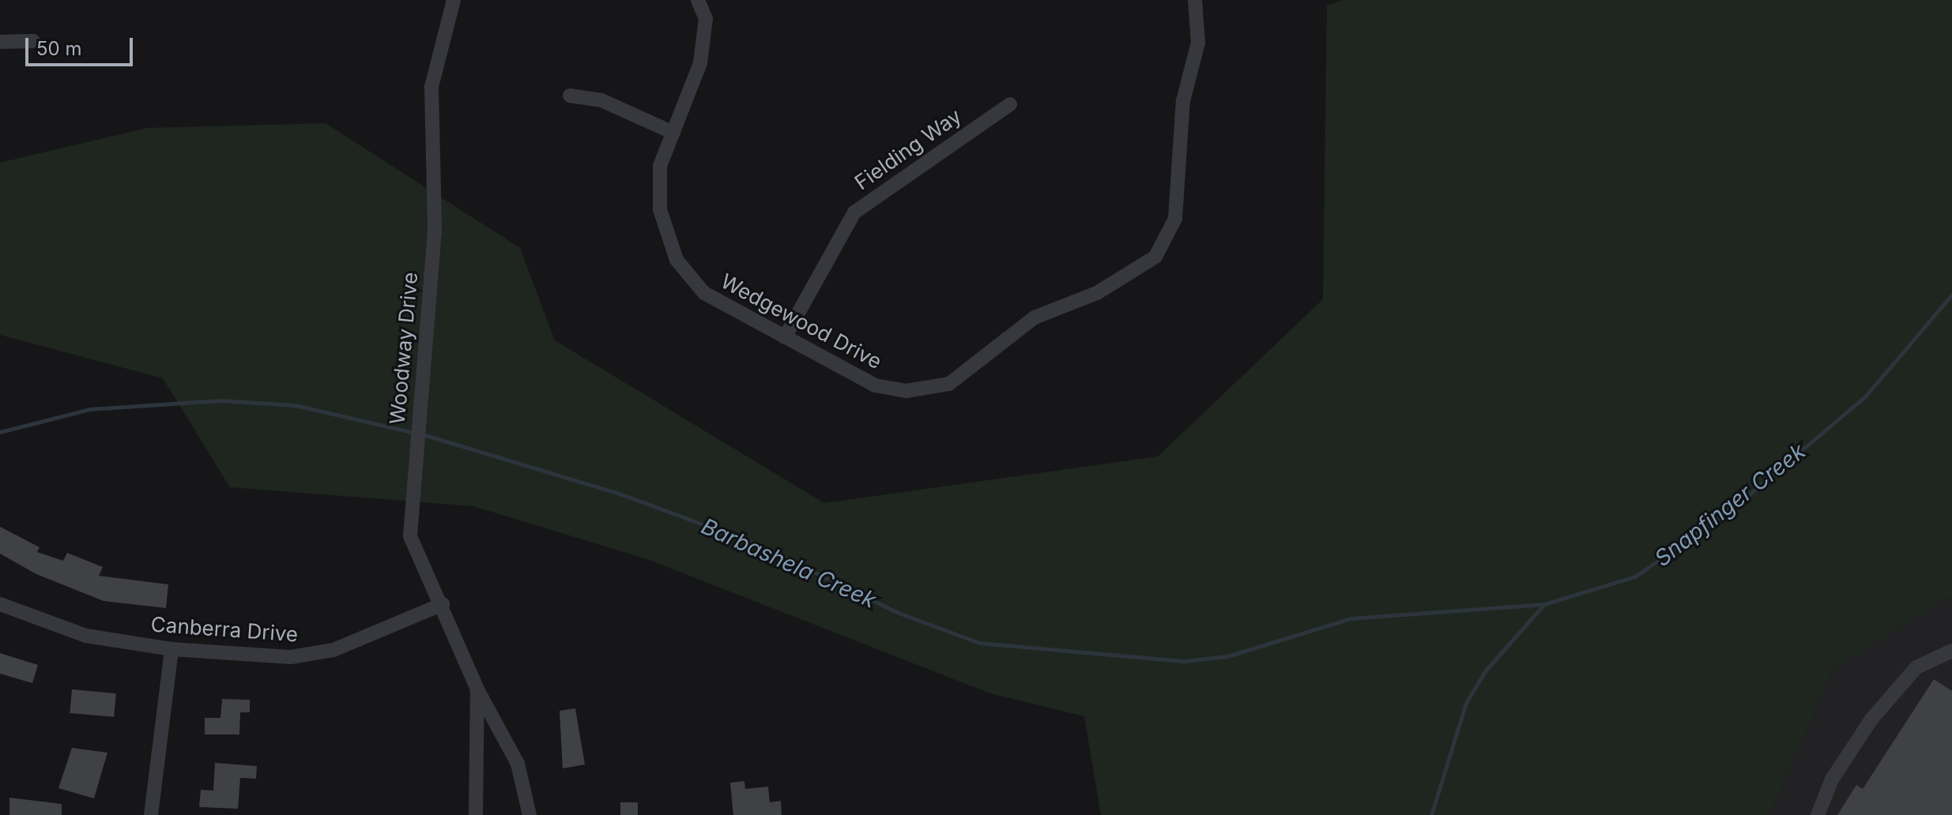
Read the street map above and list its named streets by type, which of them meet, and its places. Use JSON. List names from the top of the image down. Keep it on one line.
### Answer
{"streets":{"street":["Fielding Way","Wedgewood Drive","Woodway Drive","Canberra Drive"]},"crossings":[["Fielding Way","Wedgewood Drive"],["Woodway Drive","Canberra Drive"]],"water":["Snapfinger Creek","Barbashela Creek"],"scale_bar":"50 m"}
